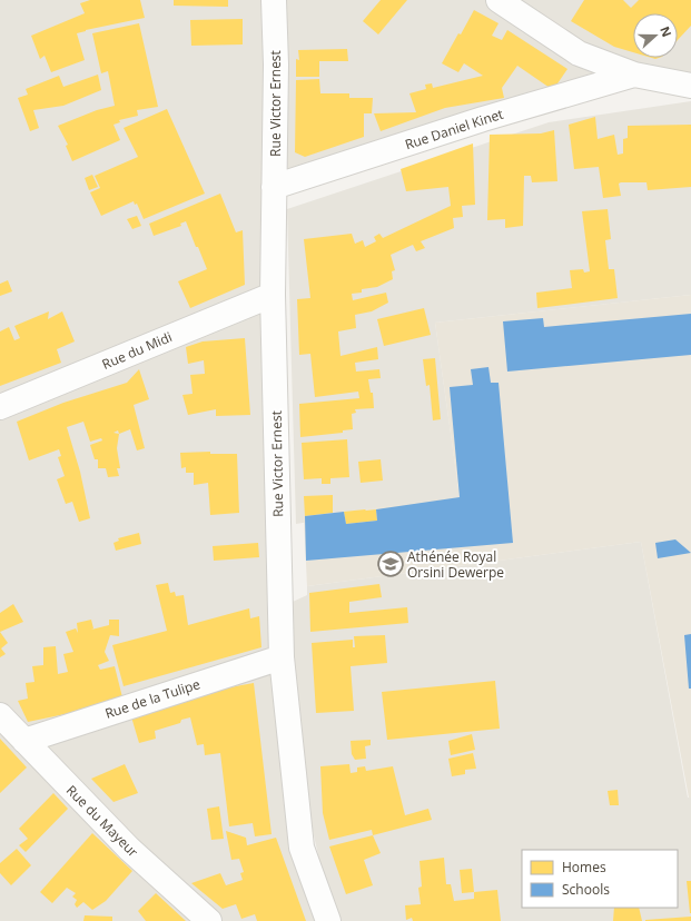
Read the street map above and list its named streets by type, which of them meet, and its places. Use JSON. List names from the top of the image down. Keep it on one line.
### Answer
{"streets":{"street":["Rue Victor Ernest","Rue Daniel Kinet","Rue du Midi","Rue de la Tulipe","Rue du Mayeur"]},"crossings":[["Rue Victor Ernest","Rue Daniel Kinet"],["Rue Victor Ernest","Rue du Midi"],["Rue Victor Ernest","Rue de la Tulipe"],["Rue de la Tulipe","Rue du Mayeur"]],"places":{"school or university":["Athénée Royal Orsini Dewerpe"]},"legend":["Homes","Schools"],"north":"right"}
